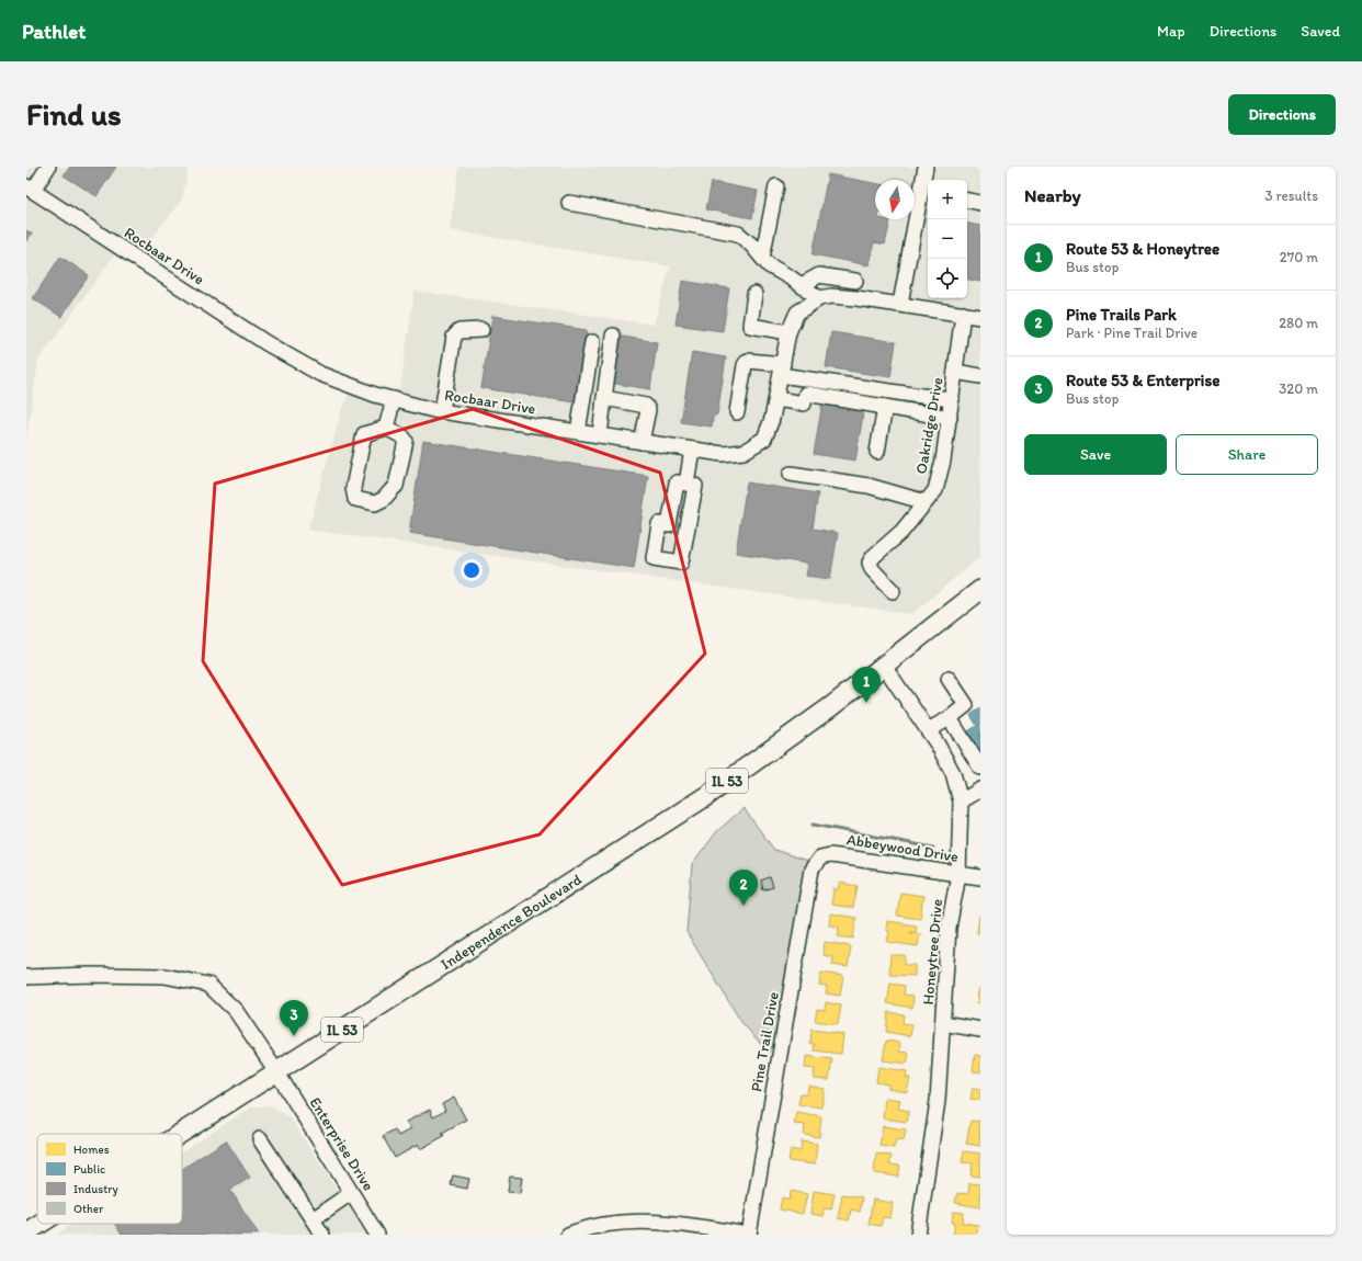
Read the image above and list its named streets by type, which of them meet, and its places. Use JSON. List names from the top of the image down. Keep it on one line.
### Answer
{"streets":{"main road":["IL 53","Independence Boulevard"],"street":["Rocbaar Drive","Oakridge Drive","Abbeywood Drive","Honeytree Drive","Pine Trail Drive","Enterprise Drive"]},"crossings":[["Rocbaar Drive","Oakridge Drive"],["Abbeywood Drive","Honeytree Drive"],["Abbeywood Drive","Pine Trail Drive"],["Independence Boulevard","Honeytree Drive"],["Independence Boulevard","Enterprise Drive"]],"legend":["Homes","Public","Industry","Other"],"north":"bottom","page":{"header":"Pathlet","nav":["Map","Directions","Saved"],"buttons":["Directions",["Save","Share"]],"title":"Find us","heading":["Nearby","3 results"],"map_buttons":["+","−"],"list":[{"mark":"1","name":"Route 53 & Honeytree","note":"Bus stop","value":"270 m"},{"mark":"2","name":"Pine Trails Park","note":"Park · Pine Trail Drive","value":"280 m"},{"mark":"3","name":"Route 53 & Enterprise","note":"Bus stop","value":"320 m"}],"pins":["1","2","3"]}}
